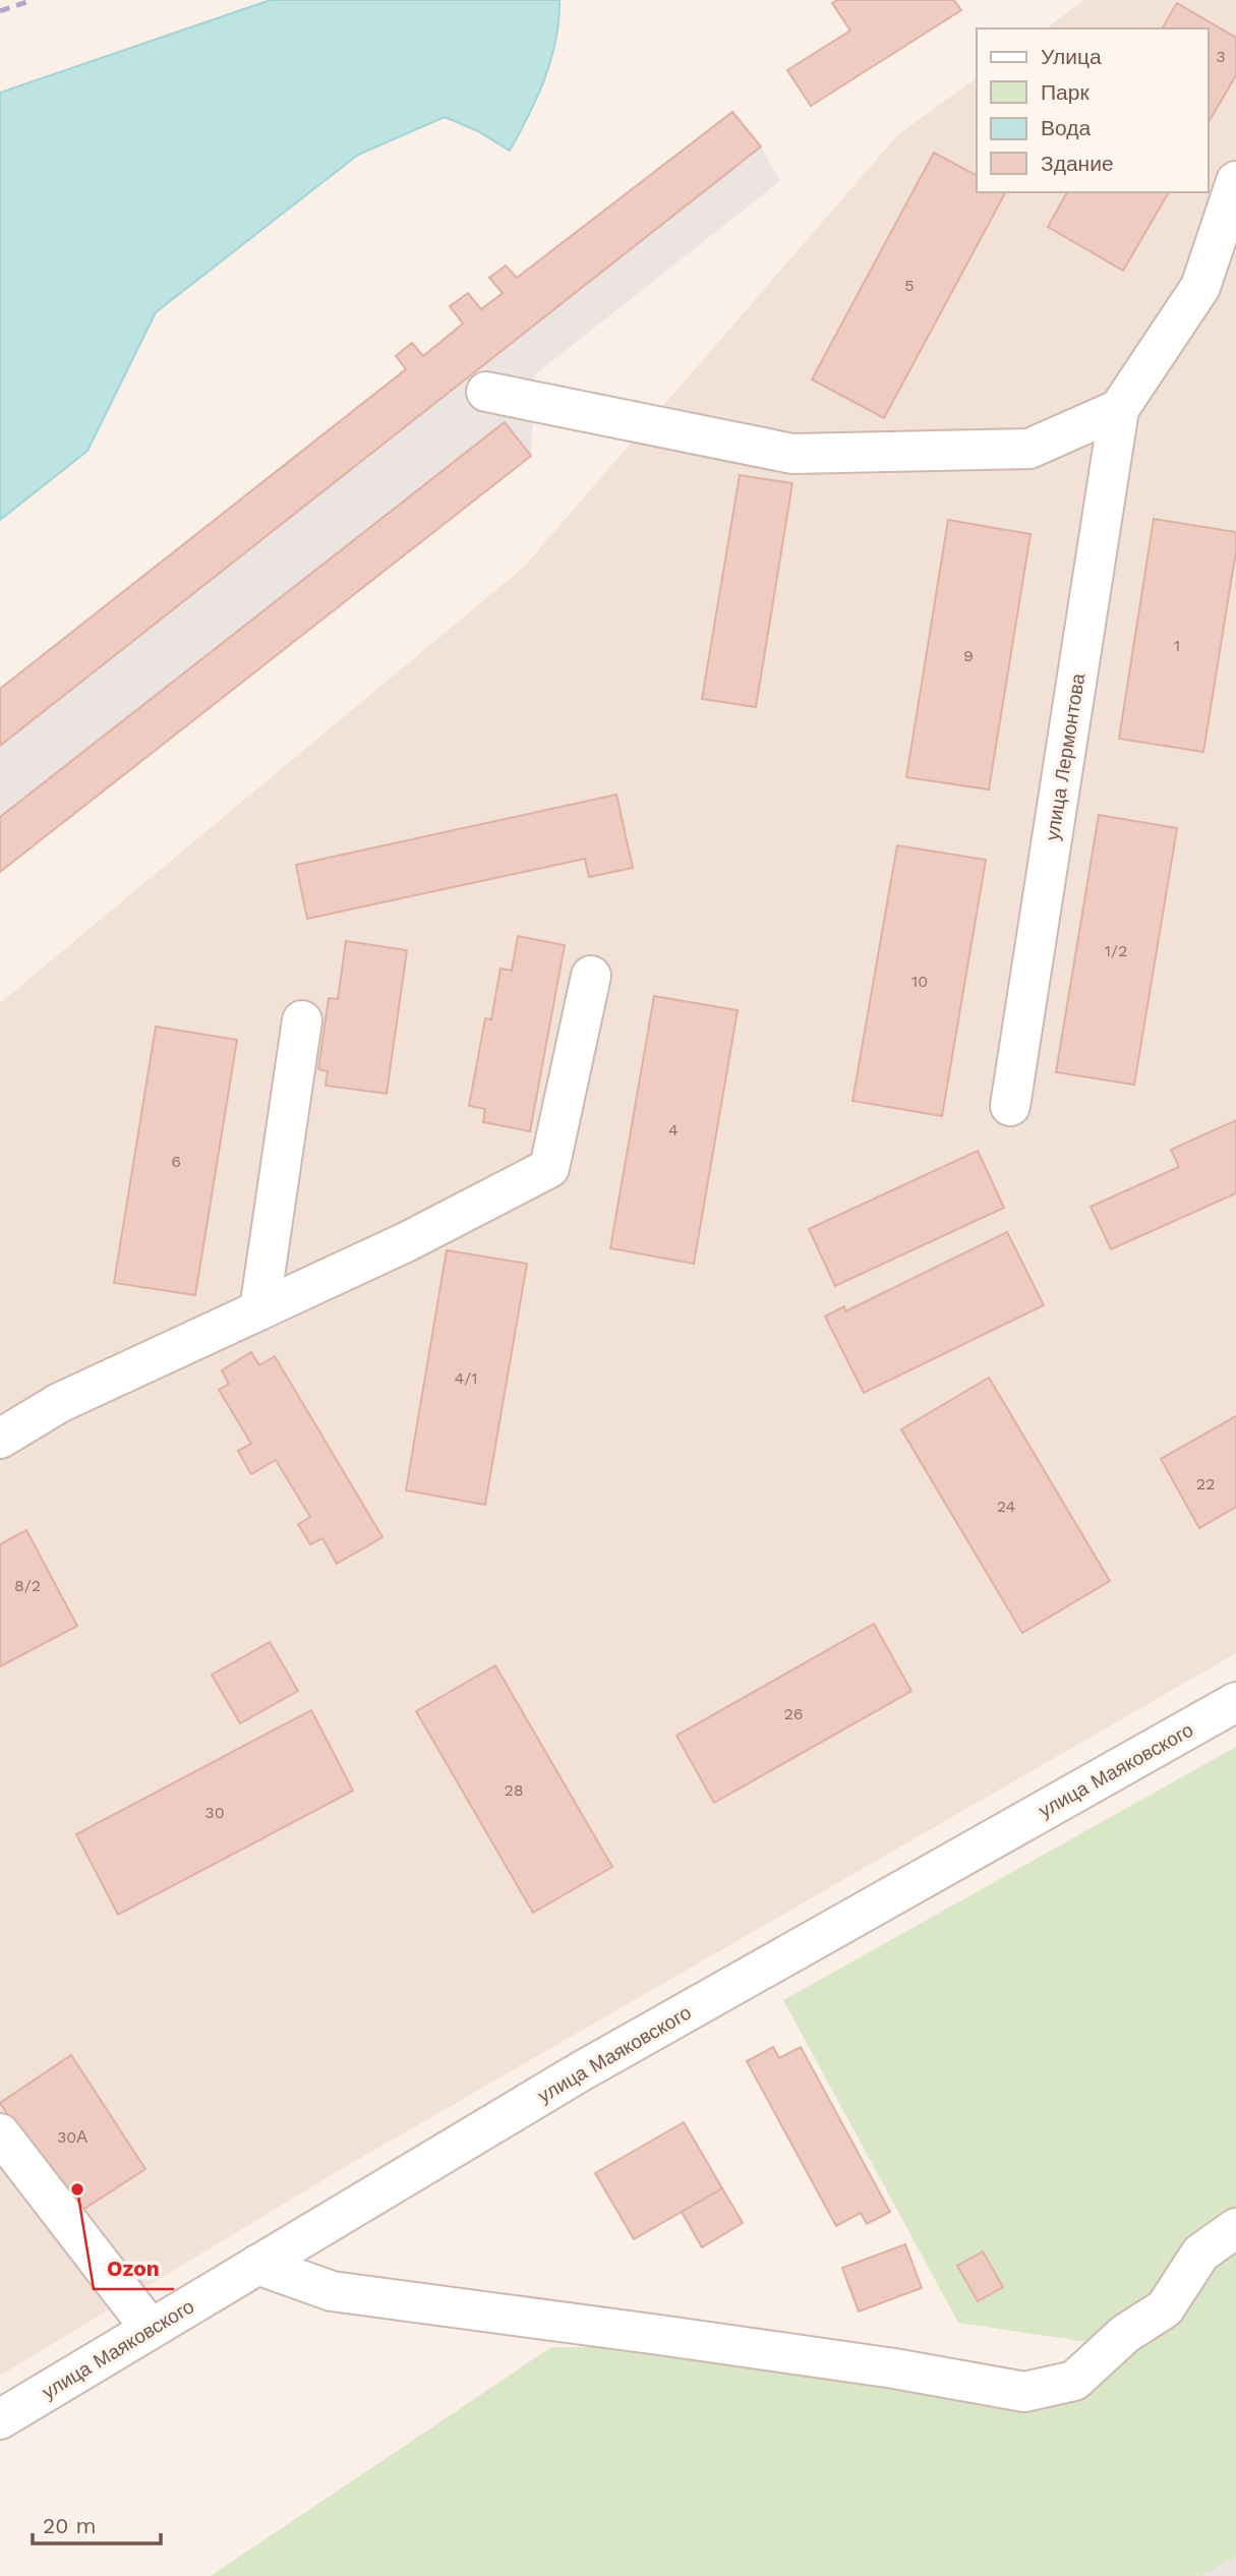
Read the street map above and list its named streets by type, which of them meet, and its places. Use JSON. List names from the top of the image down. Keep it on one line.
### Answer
{"streets":{"street":["улица Лермонтова","улица Маяковского"]},"places":["Ozon"],"house_numbers":["3","5","1","9","1/2","10","4","6","4/1","22","24","8/2","26","28","30","30А"],"legend":["Улица","Парк","Вода","Здание"],"scale_bar":"20 m"}
